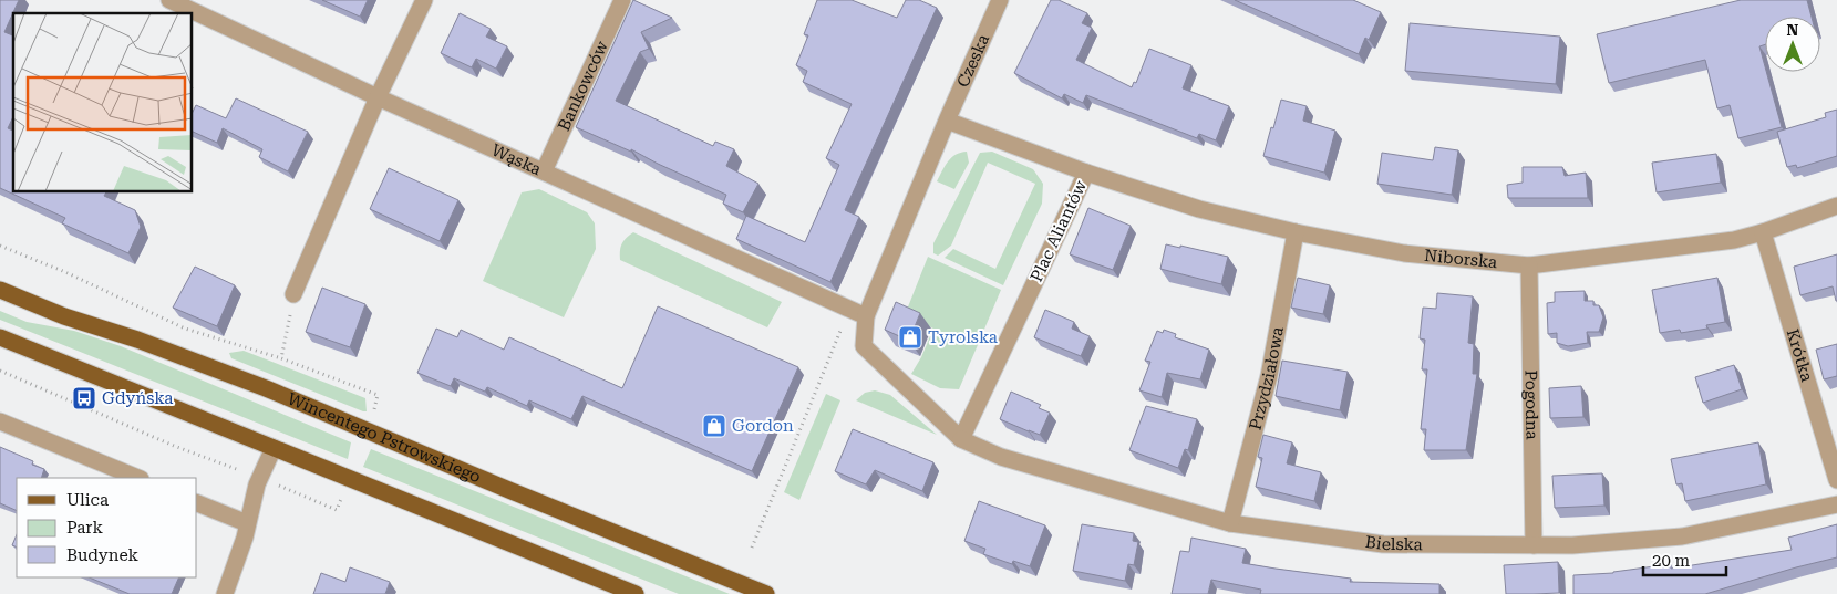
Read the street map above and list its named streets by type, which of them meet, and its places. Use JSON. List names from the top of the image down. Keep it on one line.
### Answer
{"streets":{"main road":["Wincentego Pstrowskiego"],"street":["Czeska","Bankowców","Wąska","Plac Aliantów","Niborska","Krótka","Przydziałowa","Pogodna","Bielska"]},"crossings":[["Czeska","Plac Aliantów"],["Bankowców","Wąska"],["Plac Aliantów","Niborska"],["Plac Aliantów","Bielska"],["Niborska","Krótka"],["Niborska","Przydziałowa"],["Niborska","Pogodna"],["Przydziałowa","Bielska"],["Pogodna","Bielska"]],"places":{"shop":["Tyrolska","Gordon"],"bus stop":["Gdyńska"]},"legend":["Ulica","Park","Budynek"],"scale_bar":"20 m","north":"top"}
